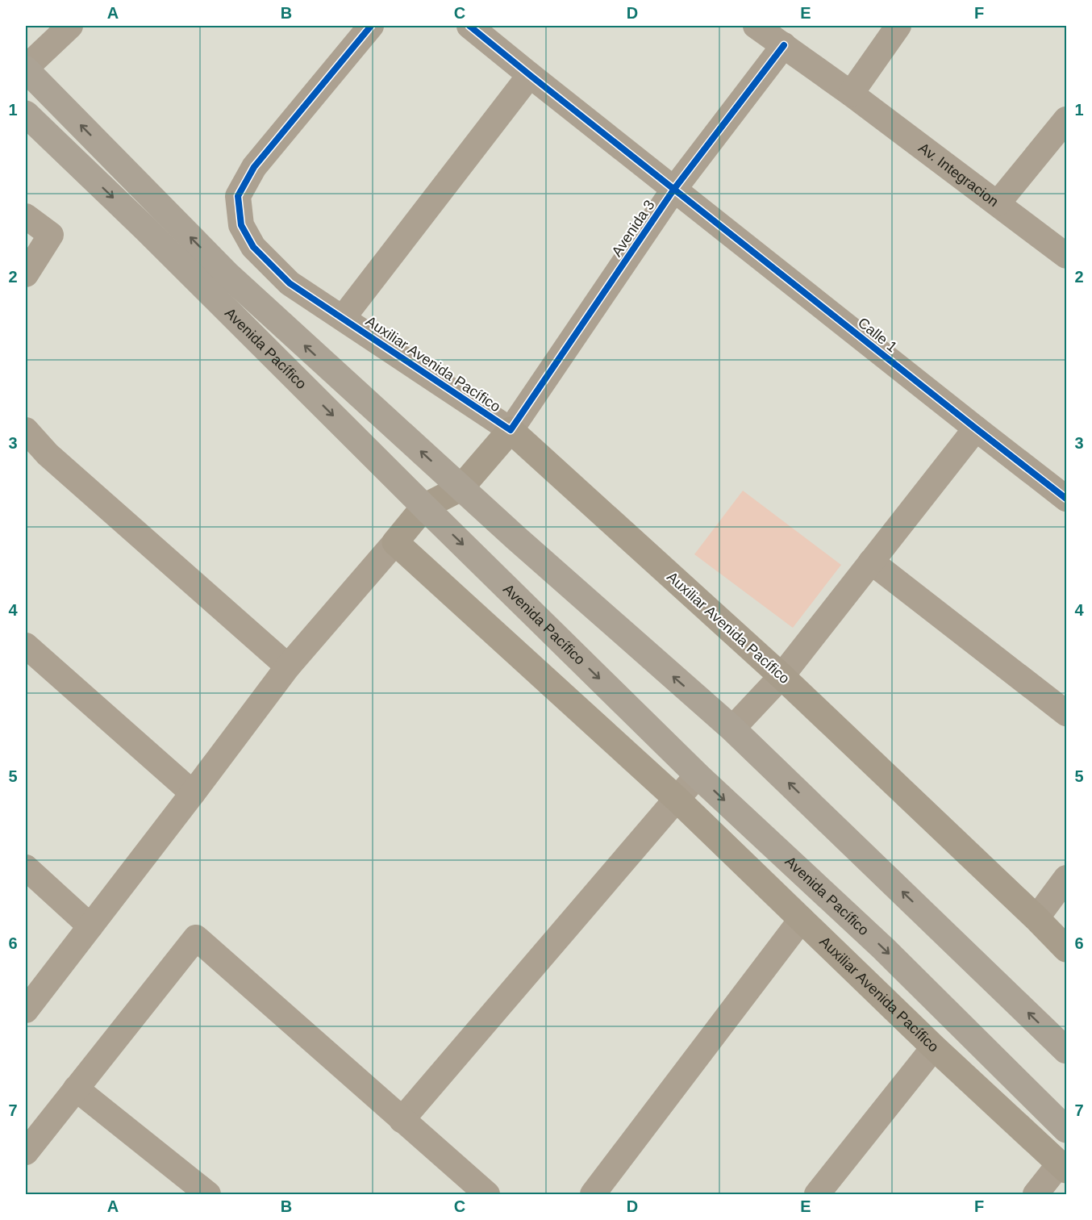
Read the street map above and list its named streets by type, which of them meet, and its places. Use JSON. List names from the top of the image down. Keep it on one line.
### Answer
{"streets":{"main road":["Avenida 3","Avenida Pacífico","Auxiliar Avenida Pacífico"],"street":["Av. Integracion","Calle 1"]},"crossings":[["Av. Integracion","Avenida 3"],["Avenida 3","Calle 1"],["Avenida 3","Avenida Pacífico"],["Avenida 3","Auxiliar Avenida Pacífico"]],"grid":{"columns":["A","B","C","D","E","F"],"rows":["1","2","3","4","5","6","7"]}}
